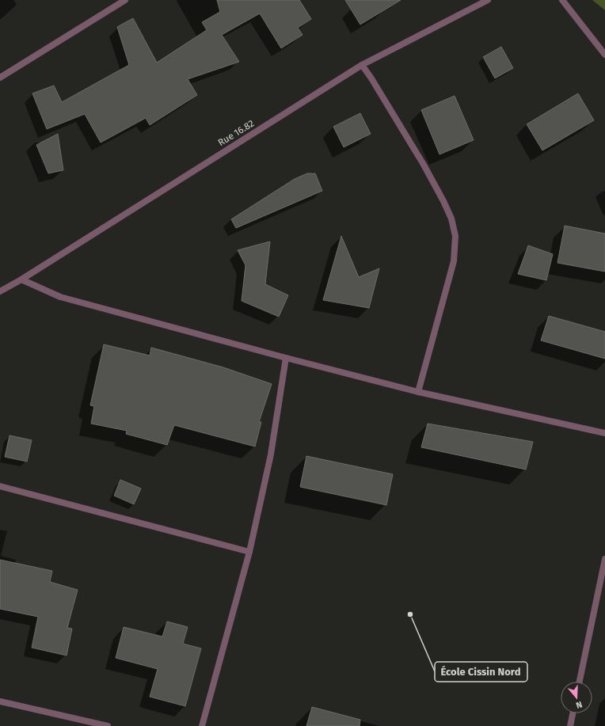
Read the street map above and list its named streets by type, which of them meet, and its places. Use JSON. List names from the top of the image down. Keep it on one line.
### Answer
{"streets":{"street":["Rue 16.82"]},"places":["École Cissin Nord"],"north":"bottom"}
